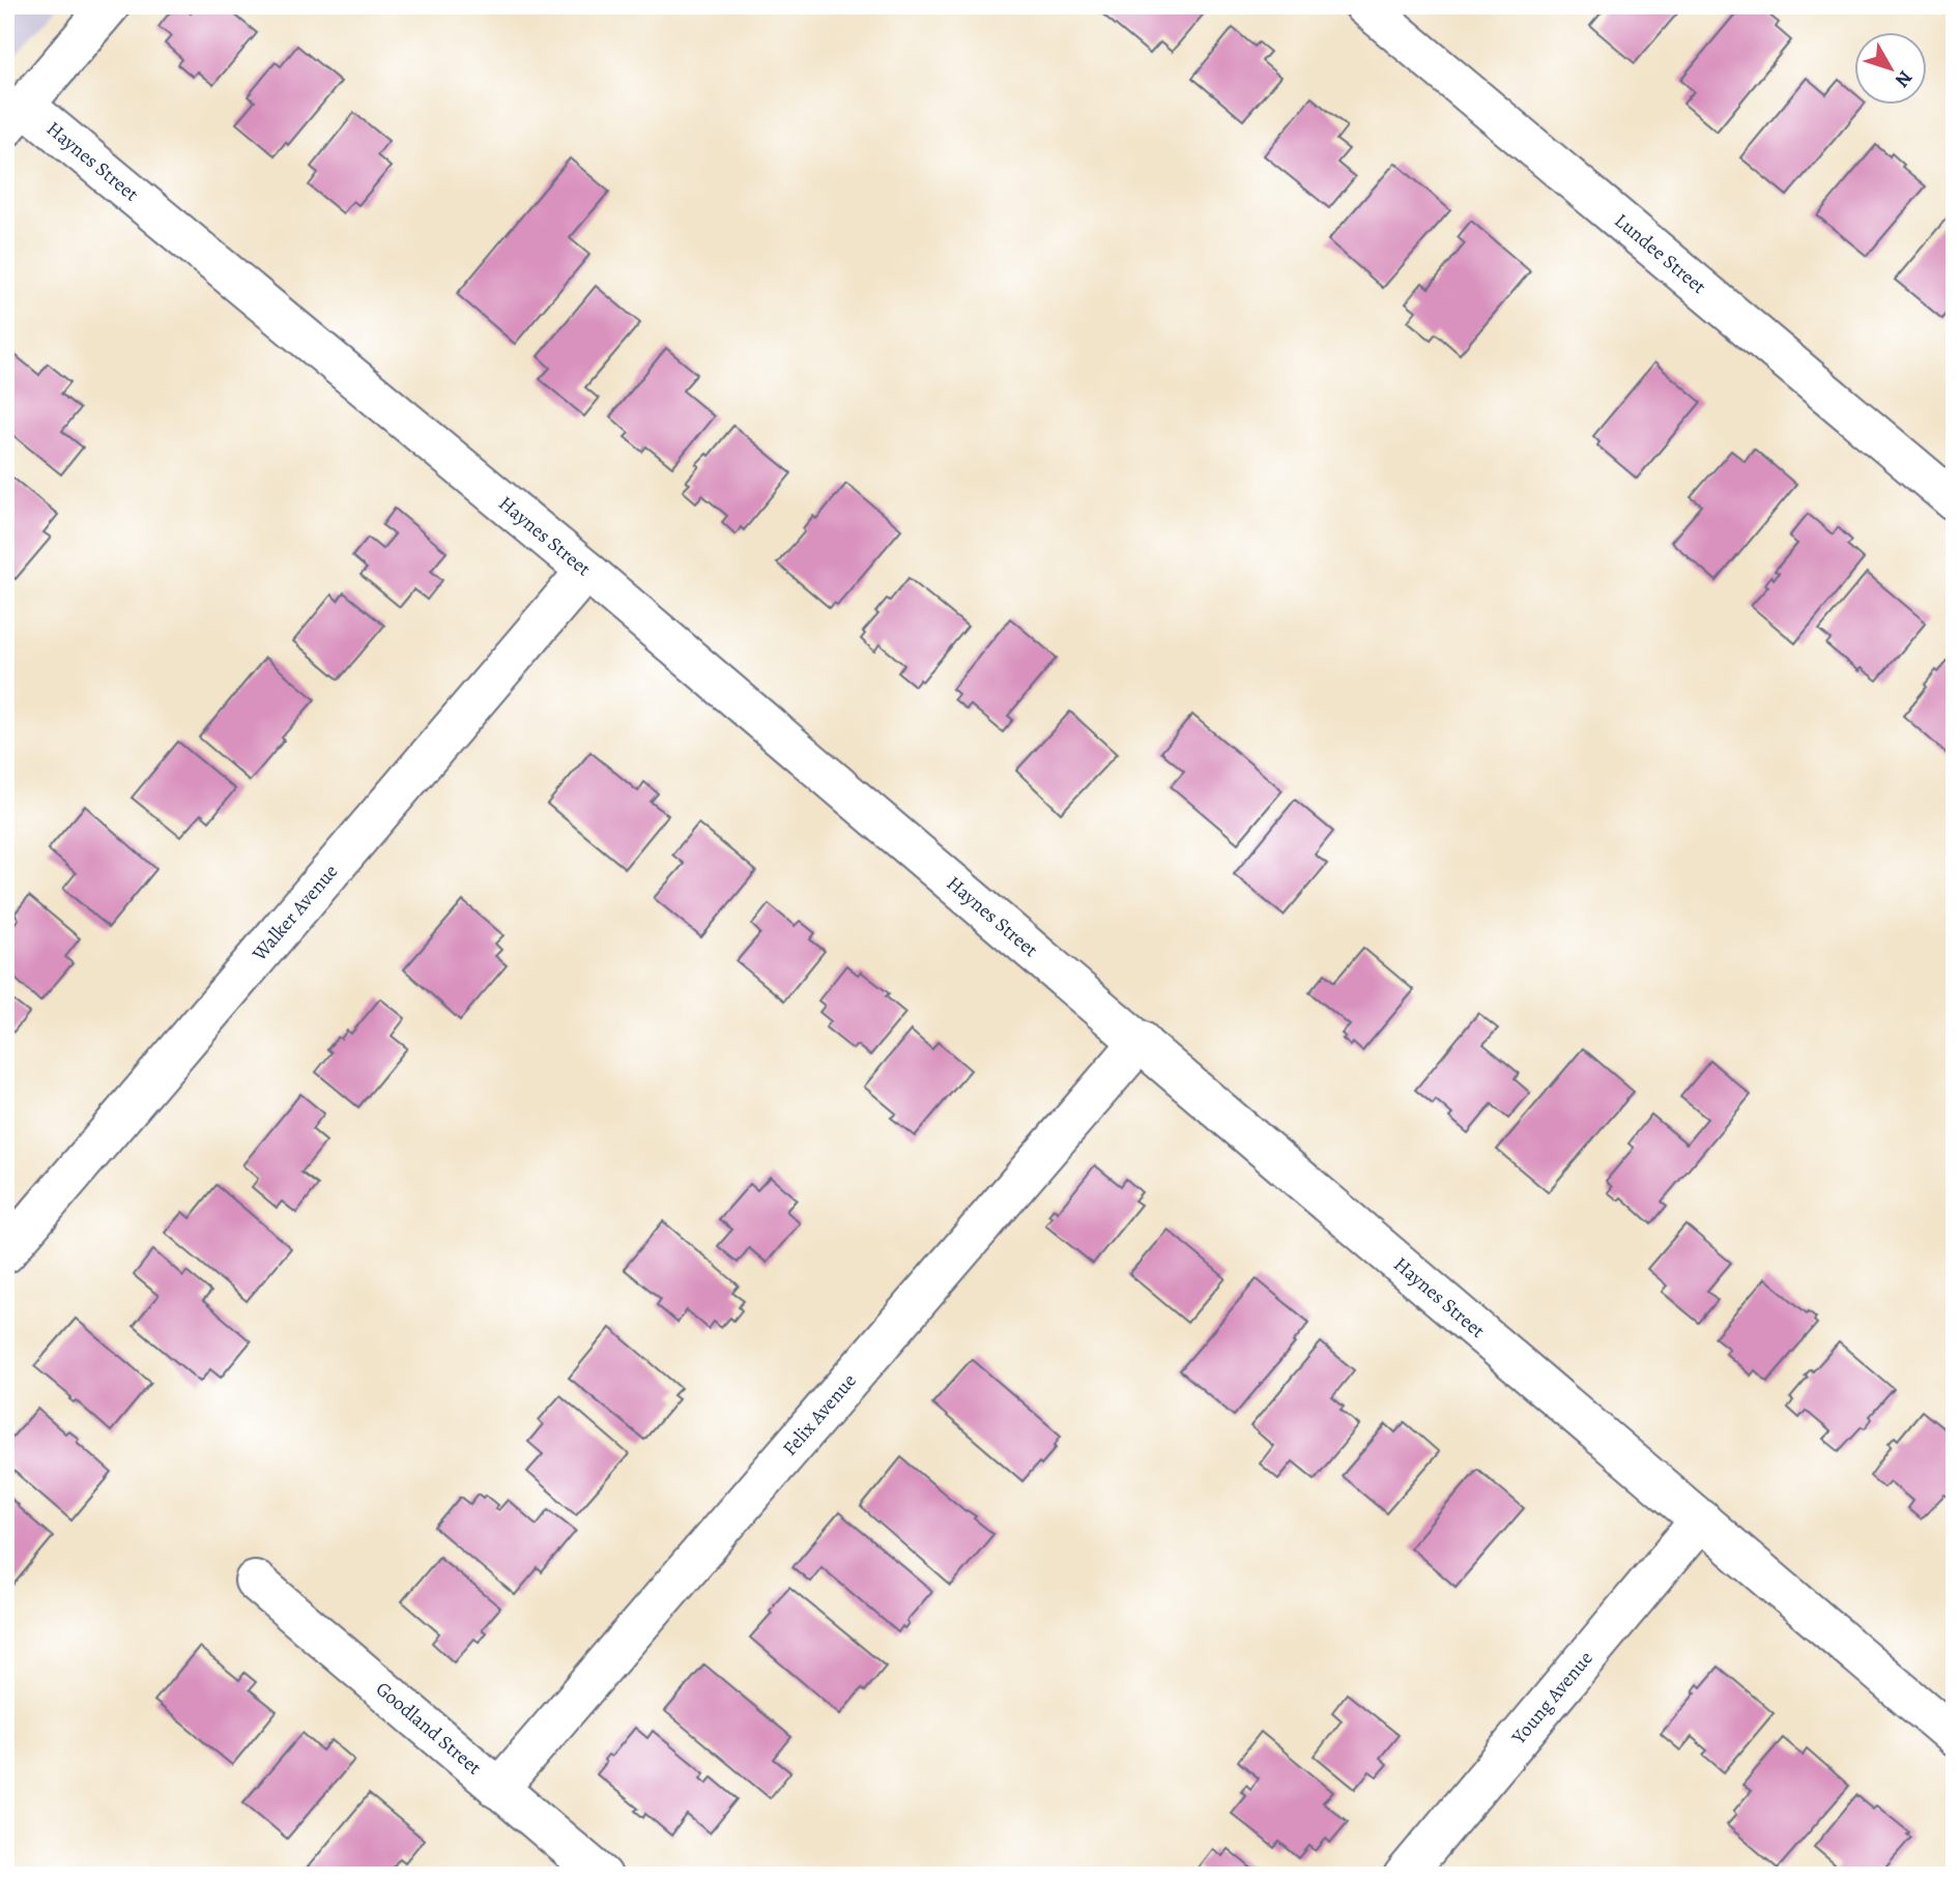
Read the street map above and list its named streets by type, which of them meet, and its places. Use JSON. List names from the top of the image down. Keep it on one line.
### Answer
{"streets":{"street":["Haynes Street","Lundee Street","Walker Avenue","Felix Avenue","Young Avenue","Goodland Street"]},"crossings":[["Haynes Street","Walker Avenue"],["Haynes Street","Felix Avenue"],["Haynes Street","Young Avenue"],["Felix Avenue","Goodland Street"]],"north":"bottom right"}
